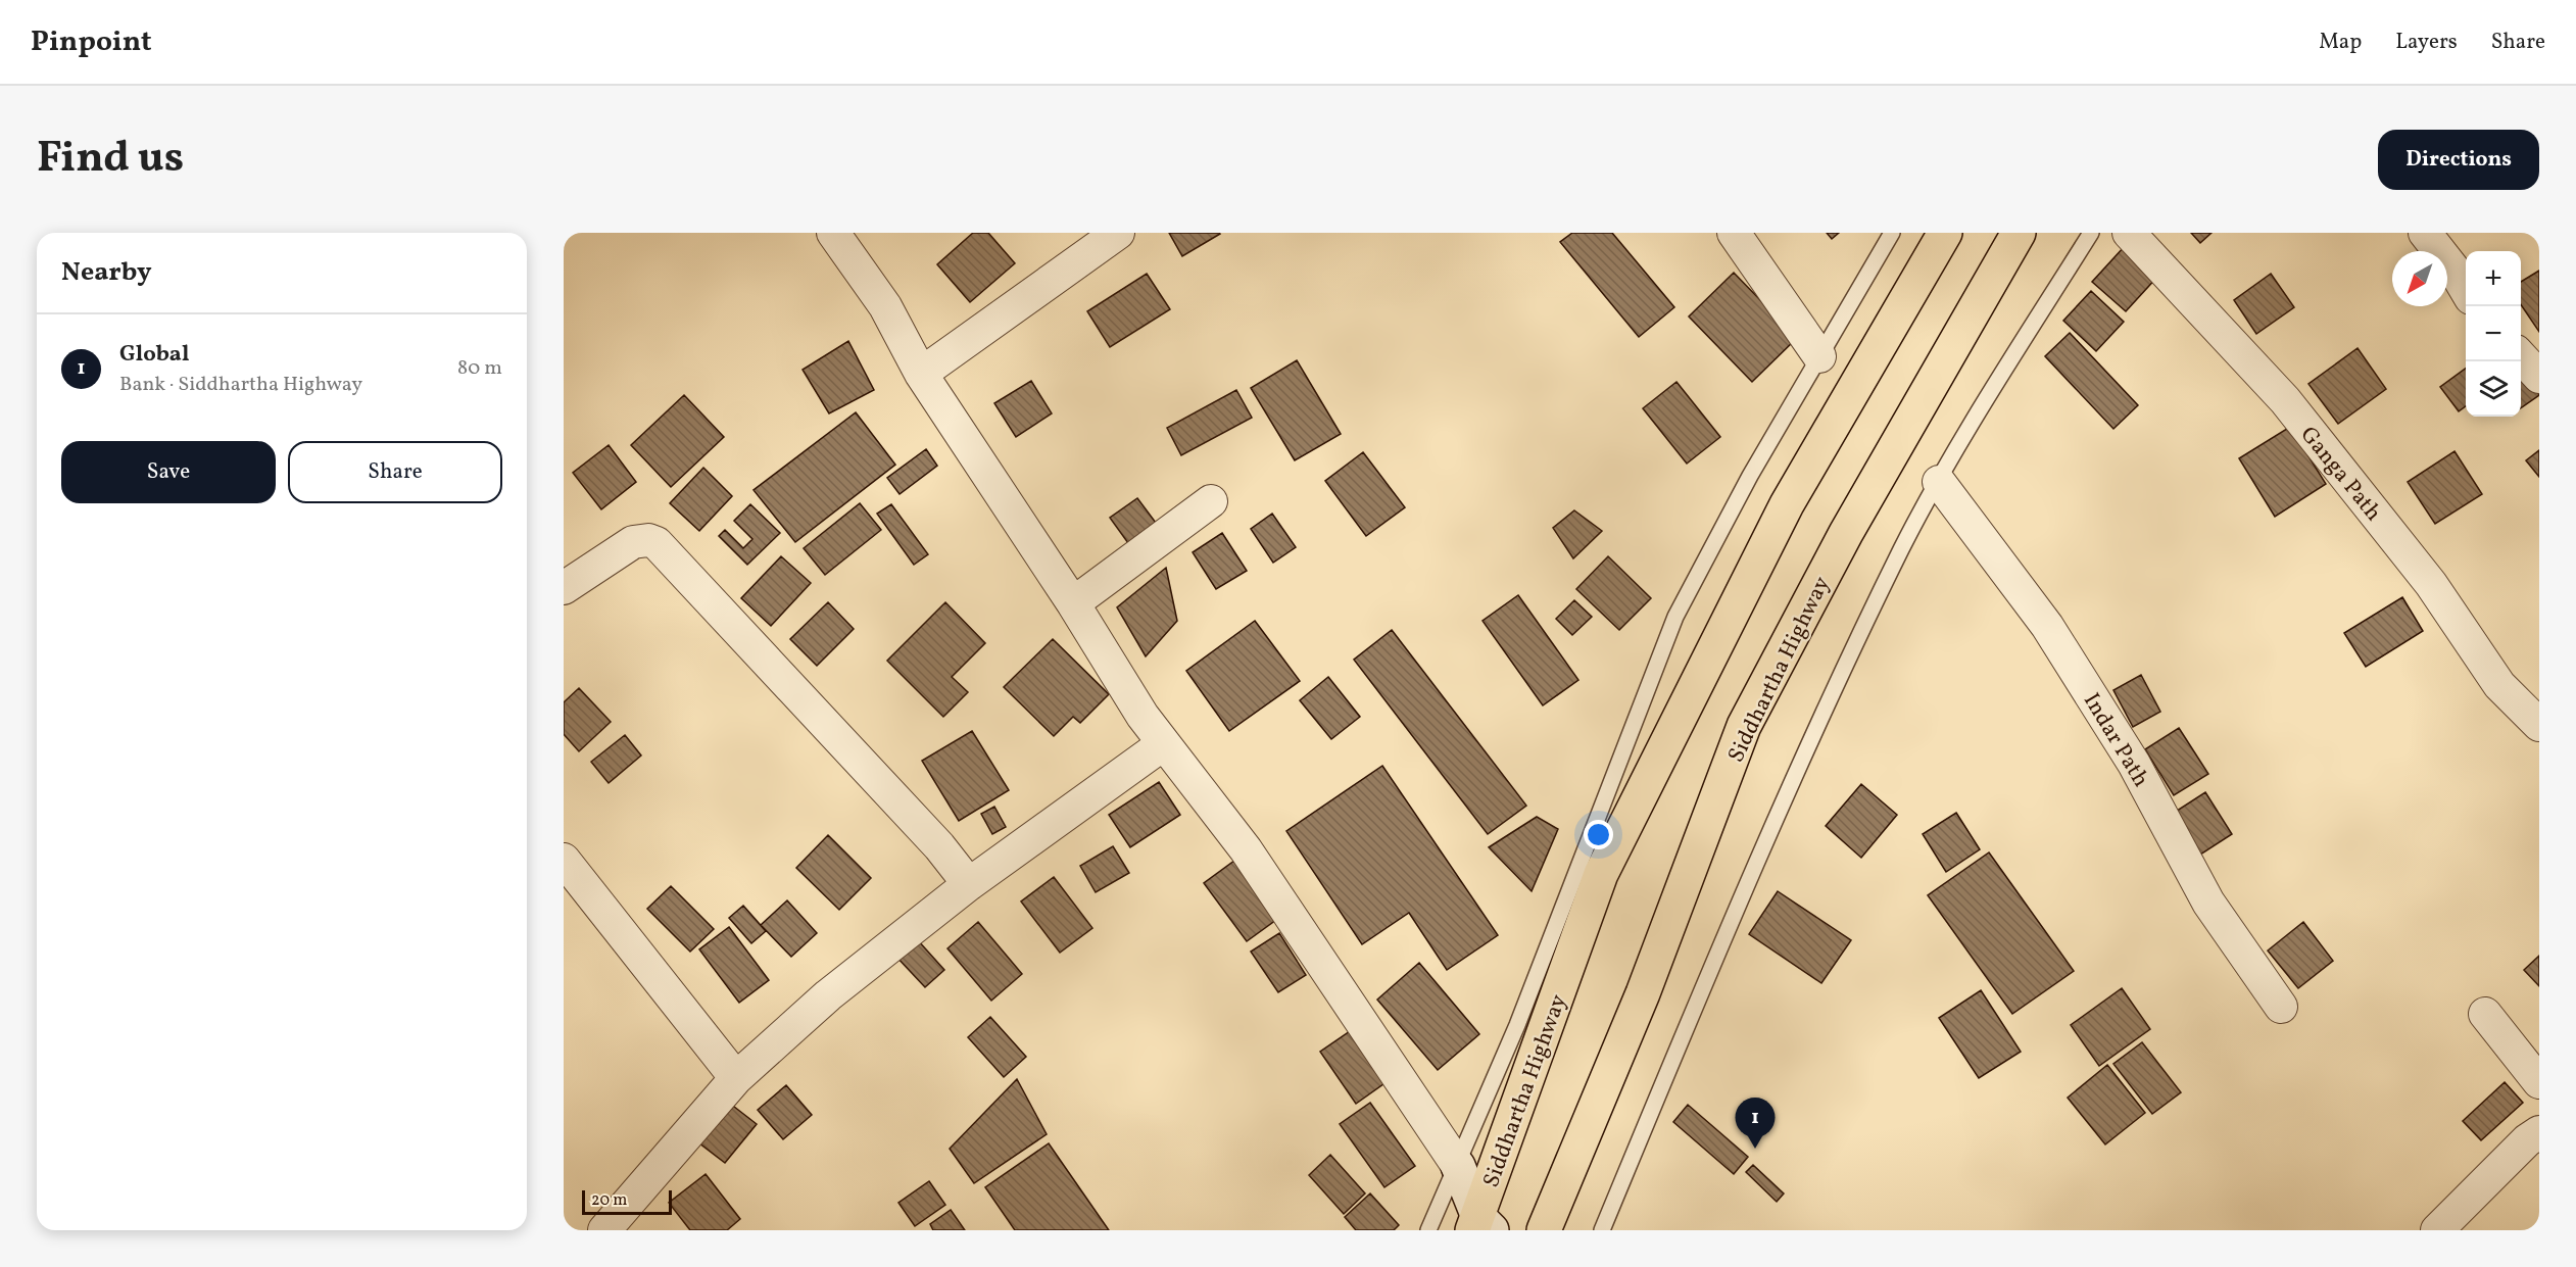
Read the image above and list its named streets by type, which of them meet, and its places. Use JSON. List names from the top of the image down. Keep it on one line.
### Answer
{"streets":{"highway":["Siddhartha Highway"],"street":["Ganga Path","Indar Path"]},"scale_bar":"20 m","north":"bottom left","page":{"header":"Pinpoint","nav":["Map","Layers","Share"],"title":"Find us","buttons":["Directions",["Save","Share"]],"heading":"Nearby","map_buttons":["+","−"],"list":[{"mark":"1","name":"Global","note":"Bank · Siddhartha Highway","value":"80 m"}],"pins":"1","scale":"20 m"}}
